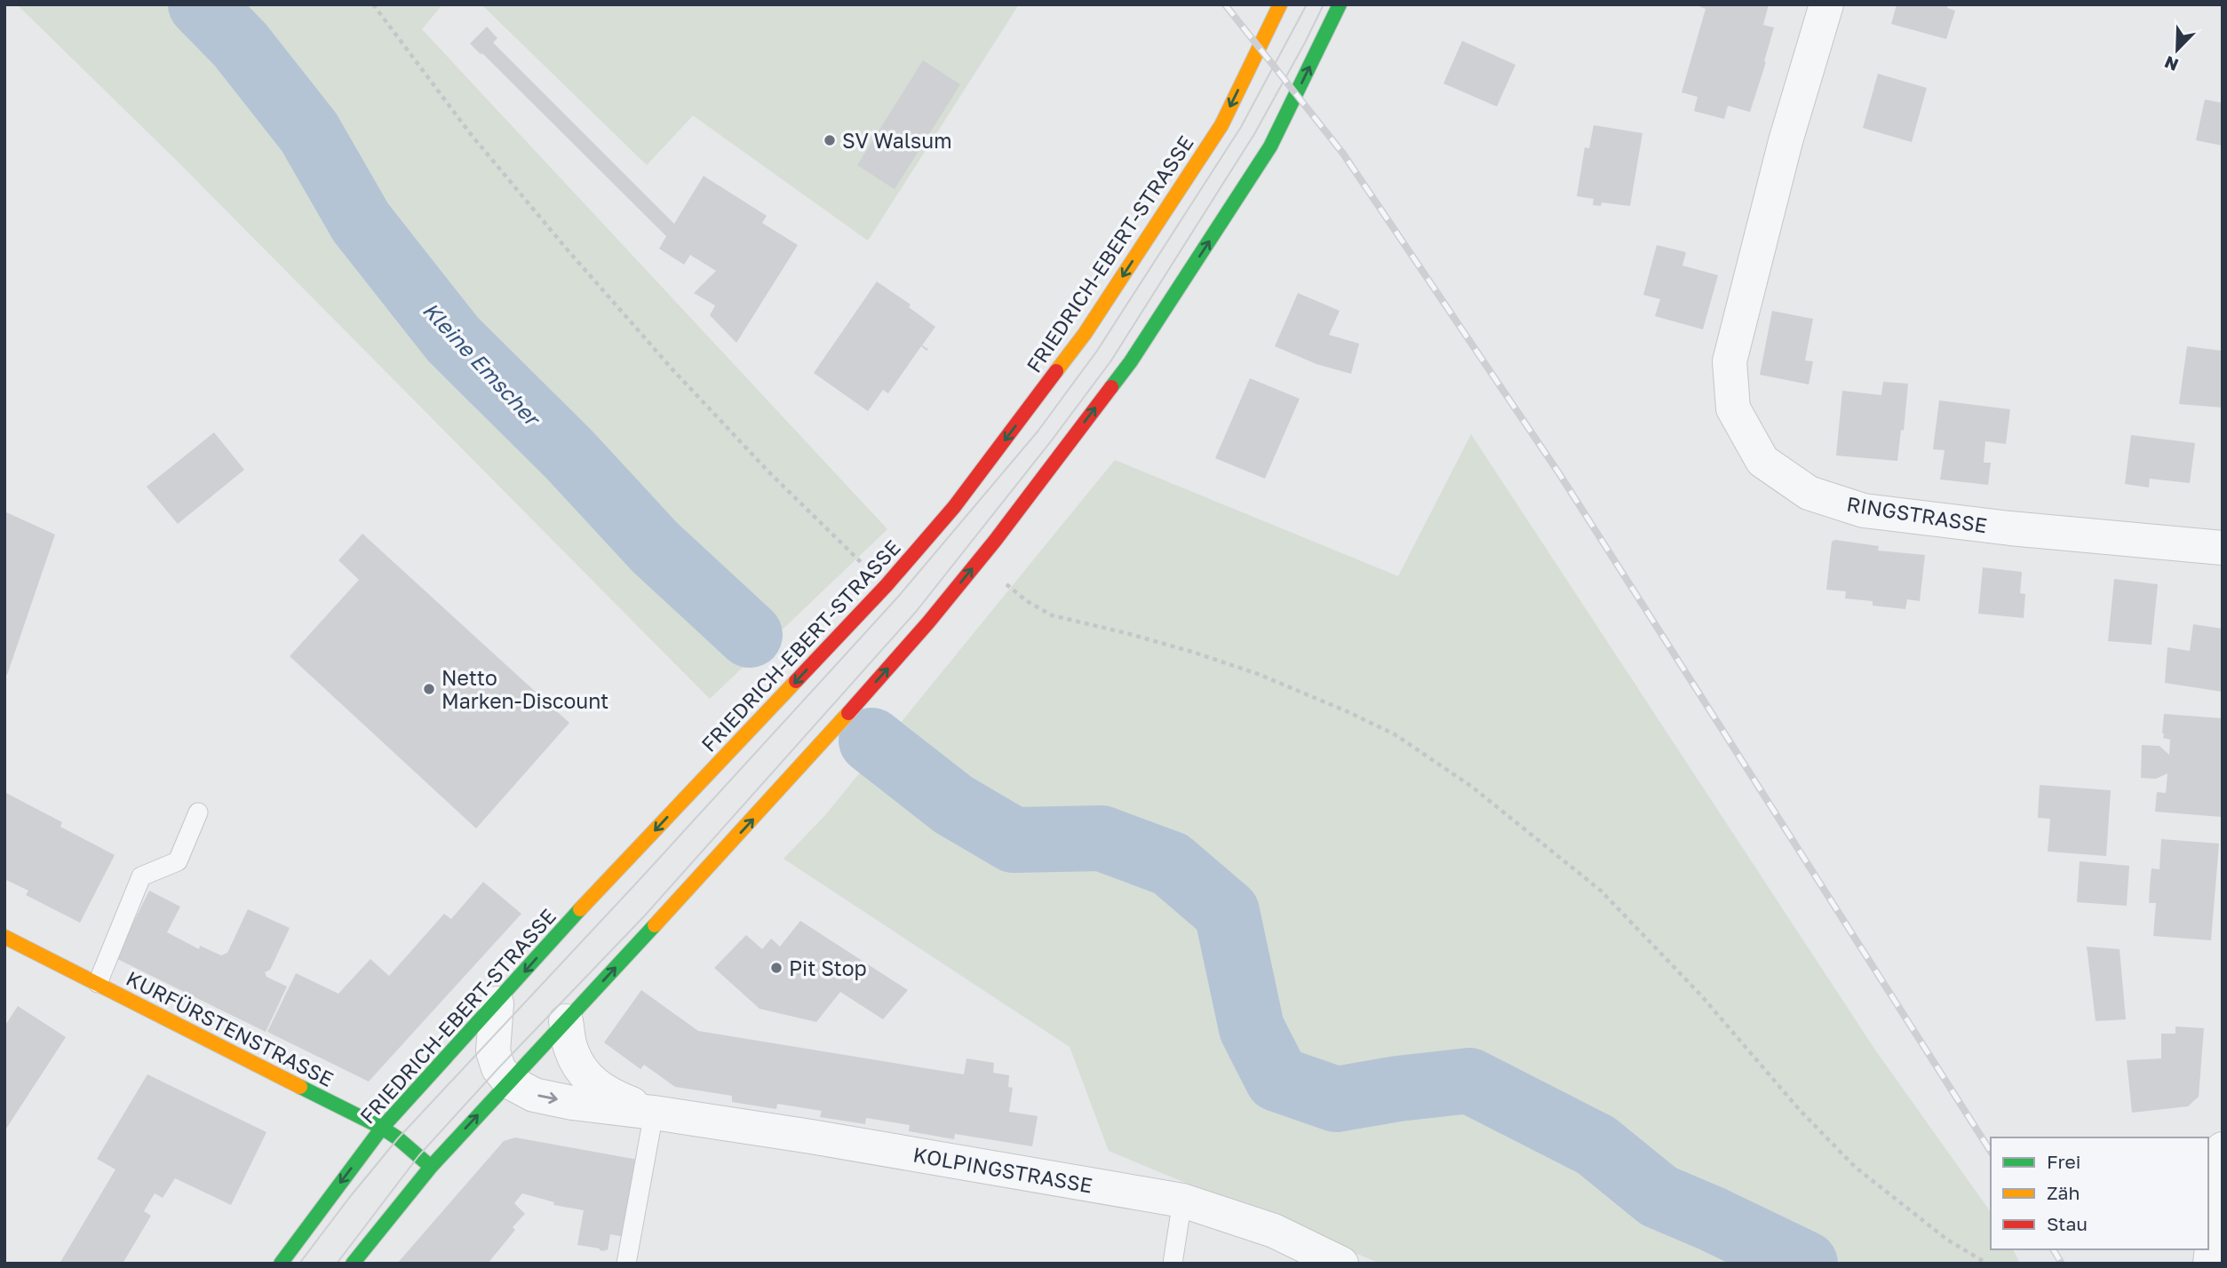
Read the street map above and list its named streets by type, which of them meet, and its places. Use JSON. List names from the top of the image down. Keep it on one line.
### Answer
{"streets":{"main road":["FRIEDRICH-EBERT-STRASSE","KURFÜRSTENSTRASSE"],"street":["RINGSTRASSE","KOLPINGSTRASSE"]},"crossings":[["FRIEDRICH-EBERT-STRASSE","KURFÜRSTENSTRASSE"]],"water":["Kleine Emscher"],"places":["SV Walsum","Netto Marken-Discount","Pit Stop"],"legend":["Frei","Zäh","Stau"],"north":"bottom left"}
